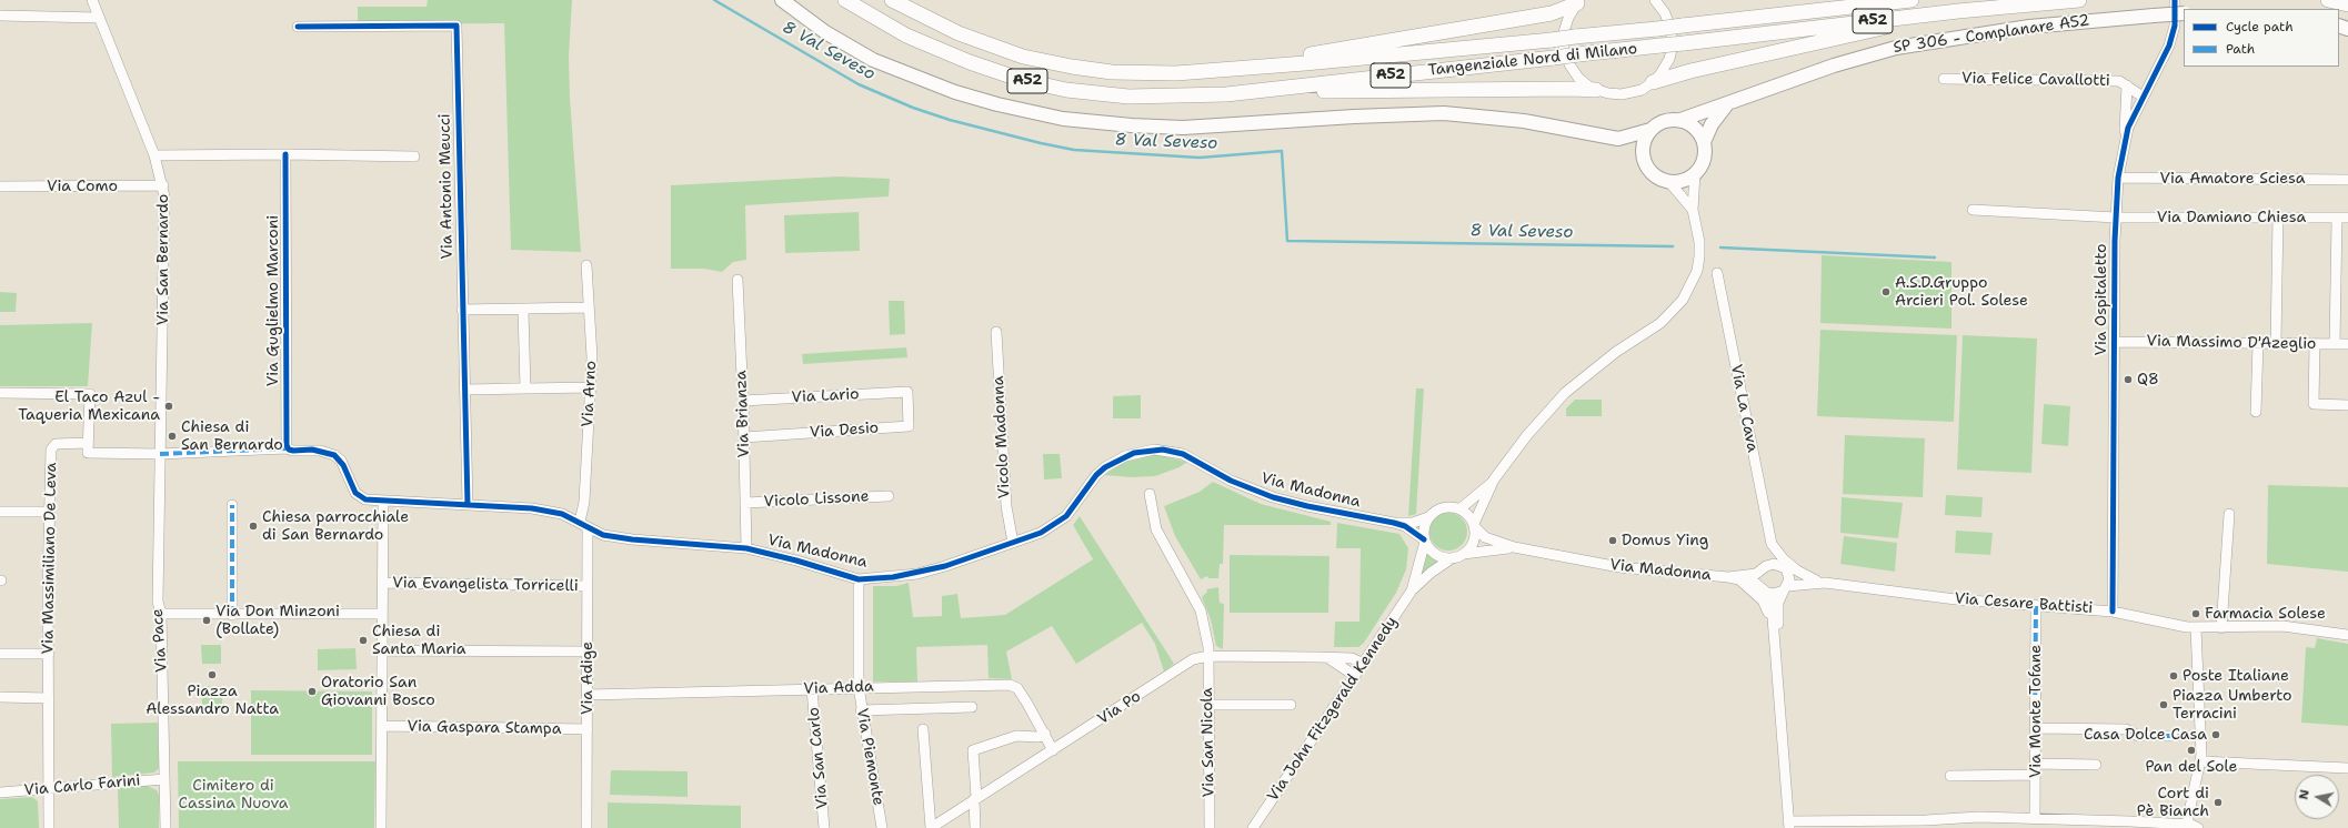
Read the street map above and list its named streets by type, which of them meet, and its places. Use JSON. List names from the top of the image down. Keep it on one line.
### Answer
{"streets":{"highway":["A52","Tangenziale Nord di Milano"],"main road":["SP 306 - Complanare A52"],"street":["Via Felice Cavallotti","Via Amatore Sciesa","Via Como","Via Antonio Meucci","Via Damiano Chiesa","Via San Bernardo","Via Ospitaletto","Via Guglielmo Marconi","Via Massimo D'Azeglio","Via Arno","Via Lario","Via La Cava","Via Brianza","Via Desio","Vicolo Madonna","Via Madonna","Vicolo Lissone","Via Massimiliano De Leva","Via Evangelista Torricelli","Via Cesare Battisti","Via Pace","Via Adige","Via Adda","Via Po","Via John Fitzgerald Kennedy","Via Monte Tofane","Via Gaspara Stampa","Via San Nicola","Via Piemonte","Via San Carlo","Via Carlo Farini"]},"crossings":[["Via Felice Cavallotti","Via Ospitaletto"],["Via Amatore Sciesa","Via Ospitaletto"],["Via Como","Via San Bernardo"],["Via Antonio Meucci","Via Madonna"],["Via Damiano Chiesa","Via Ospitaletto"],["Via San Bernardo","Via Madonna"],["Via San Bernardo","Via Pace"],["Via Ospitaletto","Via Massimo D'Azeglio"],["Via Ospitaletto","Via Cesare Battisti"],["Via Guglielmo Marconi","Via Madonna"],["Via Arno","Via Madonna"],["Via Arno","Via Adige"],["Via Lario","Via Brianza"],["Via Lario","Via Desio"],["Via La Cava","Via Cesare Battisti"],["Via Brianza","Via Desio"],["Via Brianza","Via Madonna"],["Via Brianza","Vicolo Lissone"],["Vicolo Madonna","Via Madonna"],["Via Madonna","Via Pace"],["Via Madonna","Via Adige"],["Via Madonna","Via John Fitzgerald Kennedy"],["Via Madonna","Via Piemonte"],["Via Massimiliano De Leva","Via Carlo Farini"],["Via Evangelista Torricelli","Via Adige"],["Via Cesare Battisti","Via Monte Tofane"],["Via Pace","Via Carlo Farini"],["Via Adige","Via Adda"],["Via Adige","Via Gaspara Stampa"],["Via Adda","Via Po"],["Via Adda","Via Piemonte"],["Via Adda","Via San Carlo"],["Via Po","Via John Fitzgerald Kennedy"],["Via Po","Via San Nicola"]],"water":["8 Val Seveso"],"parks":["Cimitero di Cassina Nuova"],"places":["A.S.D.Gruppo Arcieri Pol. Solese","Q8","El Taco Azul - Taqueria Mexicana","Chiesa di San Bernardo","Chiesa parrocchiale di San Bernardo","Domus Ying","Farmacia Solese","Via Don Minzoni (Bollate)","Chiesa di Santa Maria","Piazza Alessandro Natta","Poste Italiane","Oratorio San Giovanni Bosco","Piazza Umberto Terracini","Casa Dolce Casa","Pan del Sole","Cort di Pè Bianch"],"legend":["Cycle path","Path"],"north":"left"}
